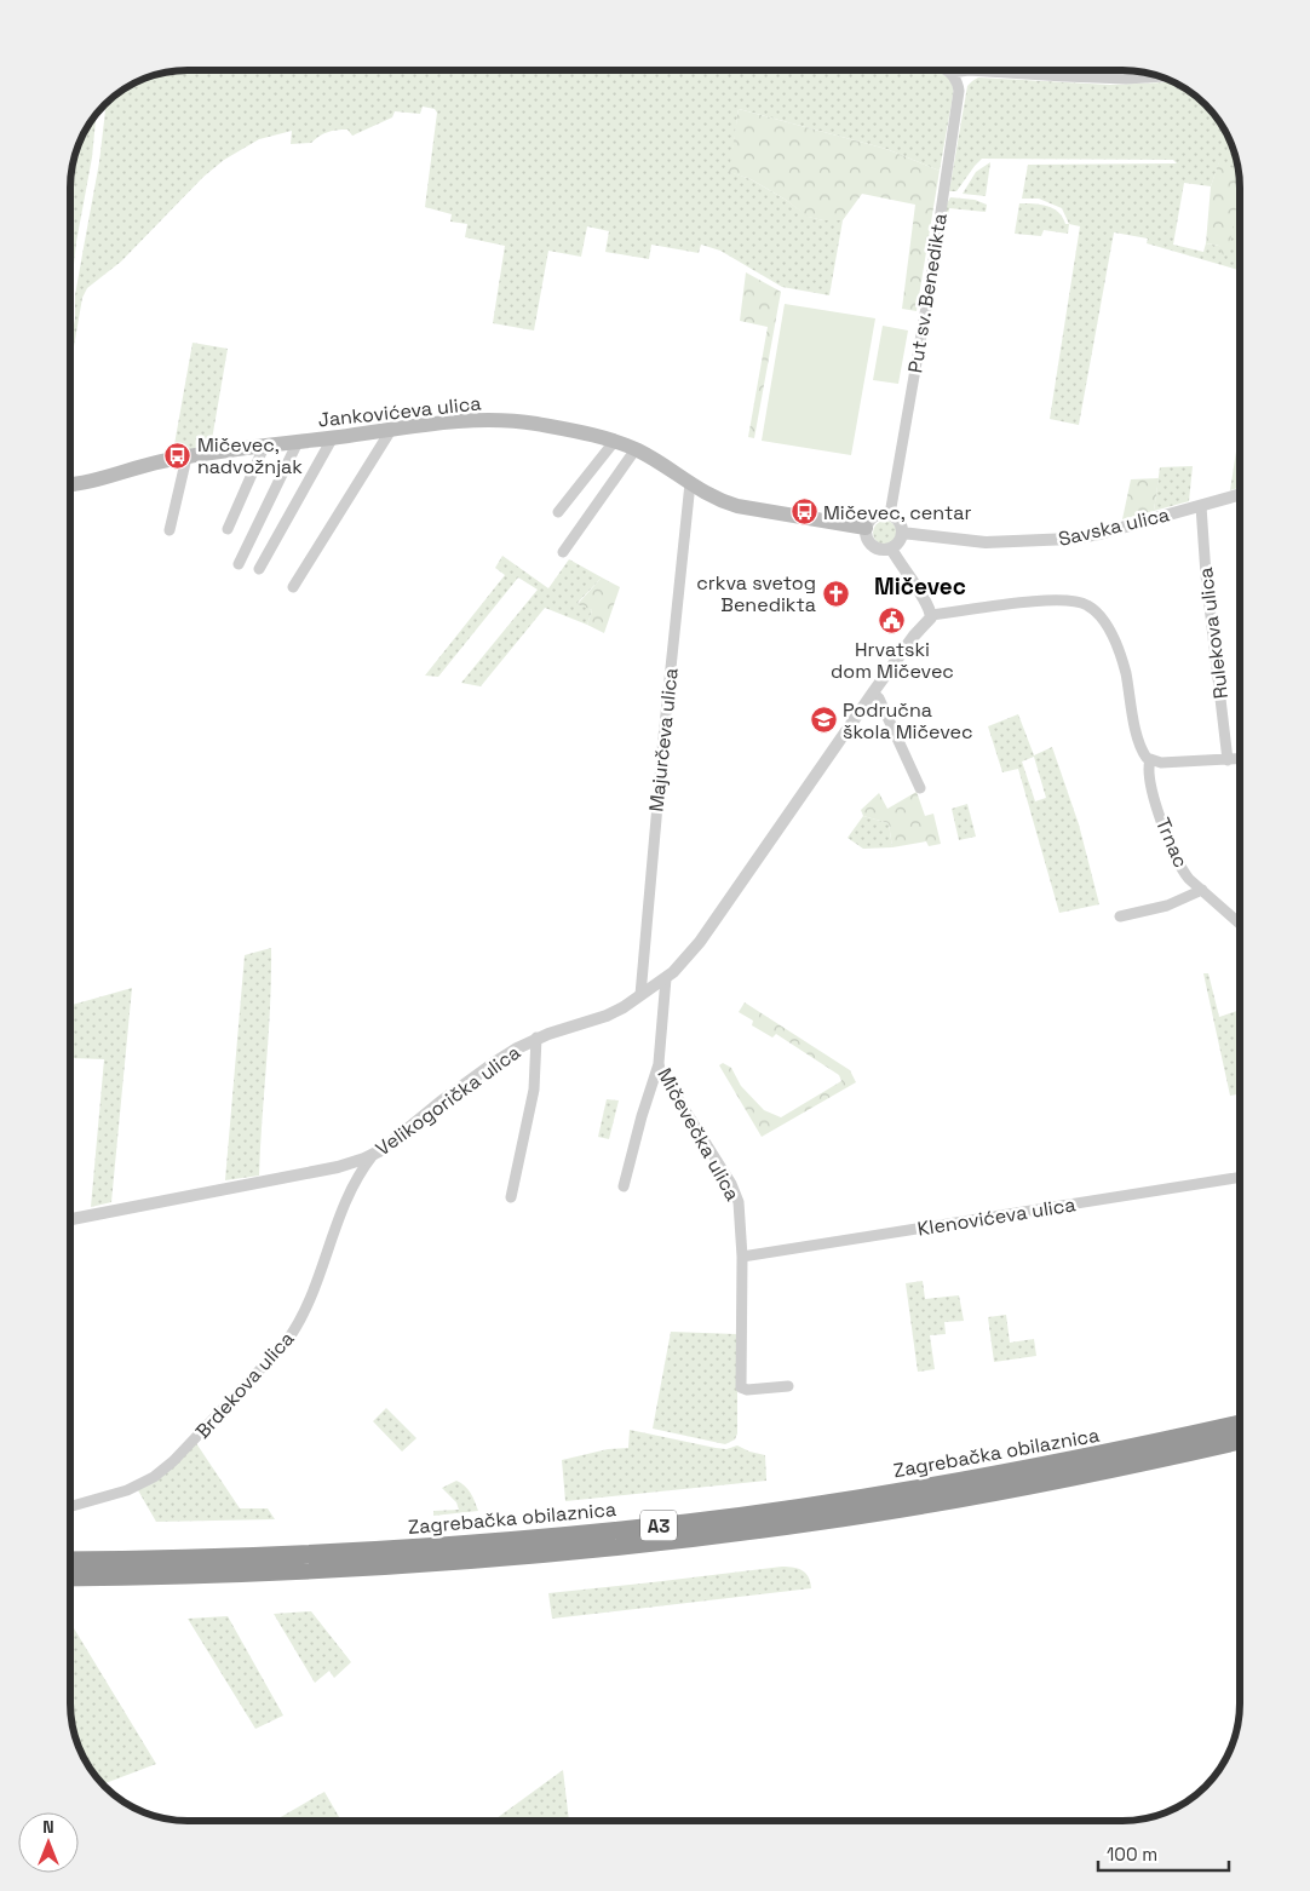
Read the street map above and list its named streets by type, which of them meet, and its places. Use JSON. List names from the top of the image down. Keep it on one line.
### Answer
{"streets":{"highway":["Zagrebačka obilaznica","A3"],"main road":["Jankovićeva ulica"],"street":["Put sv. Benedikta","Savska ulica","Rulekova ulica","Majurčeva ulica","Trnac","Velikogorička ulica","Mičevečka ulica","Klenovićeva ulica","Brdekova ulica"]},"crossings":[["Put sv. Benedikta","Jankovićeva ulica"],["Put sv. Benedikta","Savska ulica"],["Jankovićeva ulica","Savska ulica"],["Jankovićeva ulica","Majurčeva ulica"],["Savska ulica","Rulekova ulica"],["Majurčeva ulica","Velikogorička ulica"],["Velikogorička ulica","Mičevečka ulica"],["Velikogorička ulica","Brdekova ulica"],["Mičevečka ulica","Klenovićeva ulica"]],"districts":["Mičevec"],"places":{"bus stop":["Mičevec, nadvožnjak","Mičevec, centar"],"church":["crkva svetog Benedikta"],"public building":["Hrvatski dom Mičevec"],"school or university":["Područna škola Mičevec"]},"scale_bar":"100 m","north":"top"}
